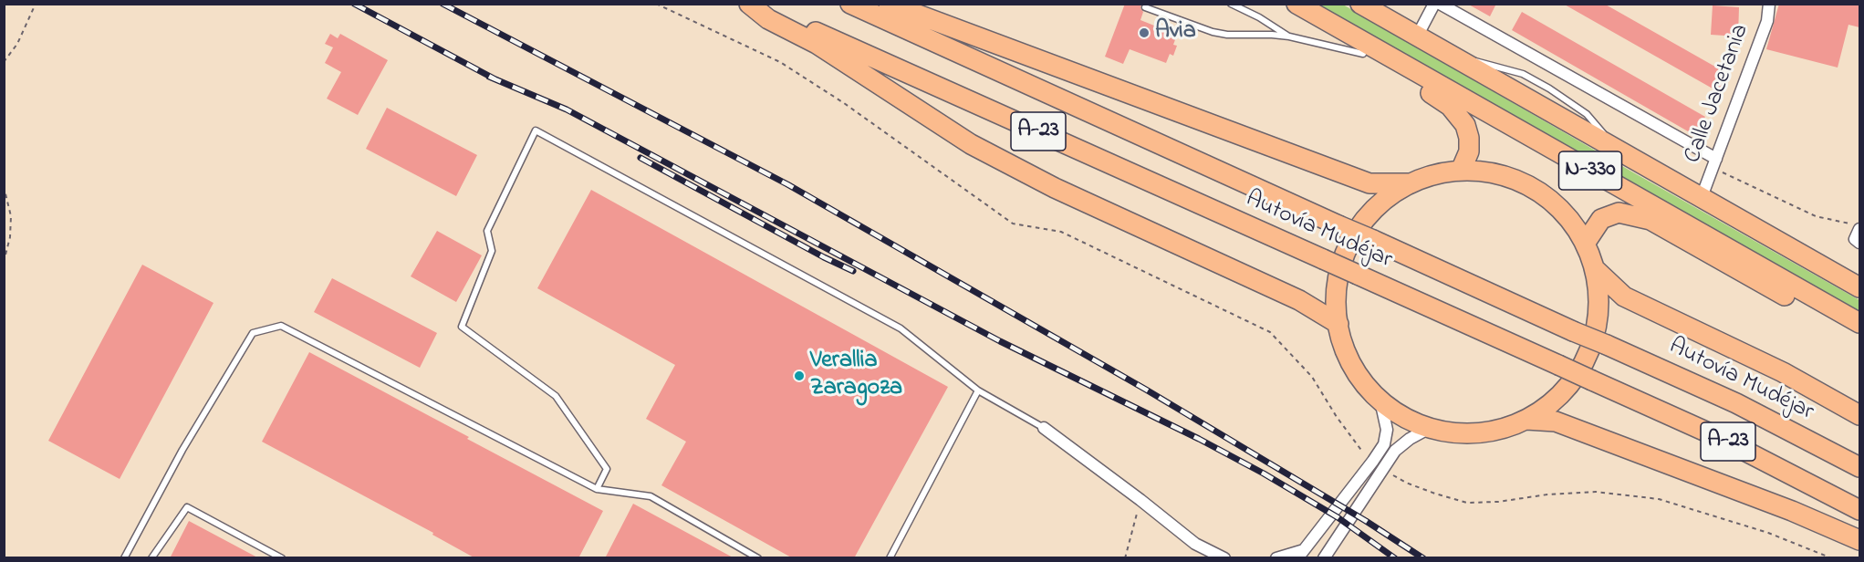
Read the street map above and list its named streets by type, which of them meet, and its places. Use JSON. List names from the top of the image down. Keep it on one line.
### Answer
{"streets":{"highway":["A-23","N-330","Autovía Mudéjar"],"street":["Calle Jacetania"]},"crossings":[["Calle Jacetania","N-330"]],"places":["Avia","Verallia Zaragoza"]}
